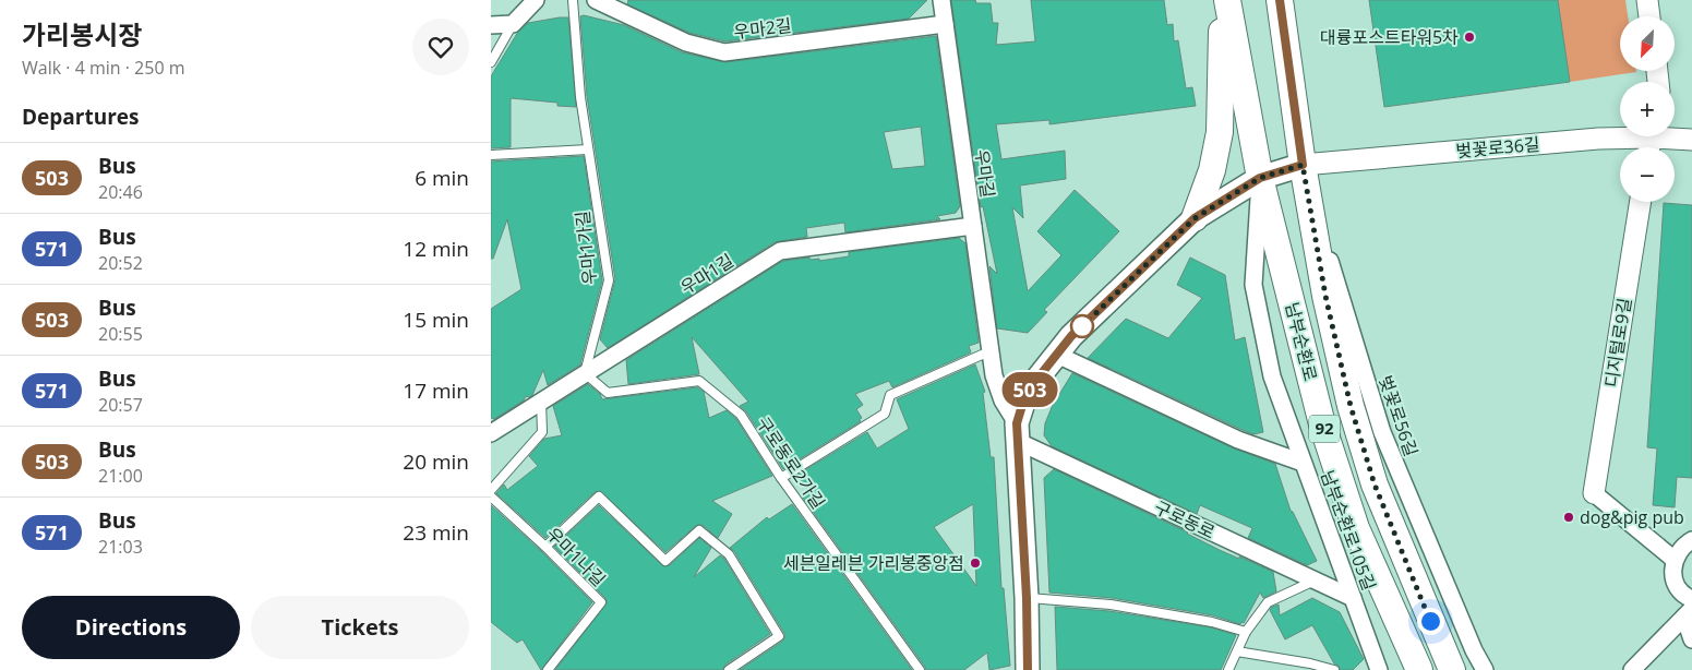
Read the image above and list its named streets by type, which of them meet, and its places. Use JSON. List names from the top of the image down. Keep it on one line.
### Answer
{"streets":{"main road":["남부순환로","92"],"street":["우마2길","벚꽃로36길","우마길","우마1길","디지털로9길","벚꽃로56길","구로동로","남부순환로105길"],"lane":["우마1가길","구로동로2가길","우마1나길"]},"crossings":[["우마2길","우마길"],["벚꽃로36길","남부순환로"],["벚꽃로36길","벚꽃로56길"],["우마길","우마1길"],["우마길","구로동로"],["우마1가길","우마1길"],["우마1가길","구로동로2가길"],["우마1길","구로동로2가길"],["남부순환로","벚꽃로56길"],["남부순환로","남부순환로105길"],["구로동로","남부순환로105길"]],"places":["대륭포스트타워5차","dog&pig pub","세븐일레븐 가리봉중앙점"],"lines":["bus line 503"],"north":"bottom left","page":{"heading":[["가리봉시장","Walk · 4 min · 250 m"],"Departures"],"on_map":"503","map_buttons":["+","−"],"list":[{"mark":"503","name":"Bus","note":"20:46","value":"6 min"},{"mark":"571","name":"Bus","note":"20:52","value":"12 min"},{"mark":"503","name":"Bus","note":"20:55","value":"15 min"},{"mark":"571","name":"Bus","note":"20:57","value":"17 min"},{"mark":"503","name":"Bus","note":"21:00","value":"20 min"},{"mark":"571","name":"Bus","note":"21:03","value":"23 min"}],"buttons":["Directions","Tickets"]}}
